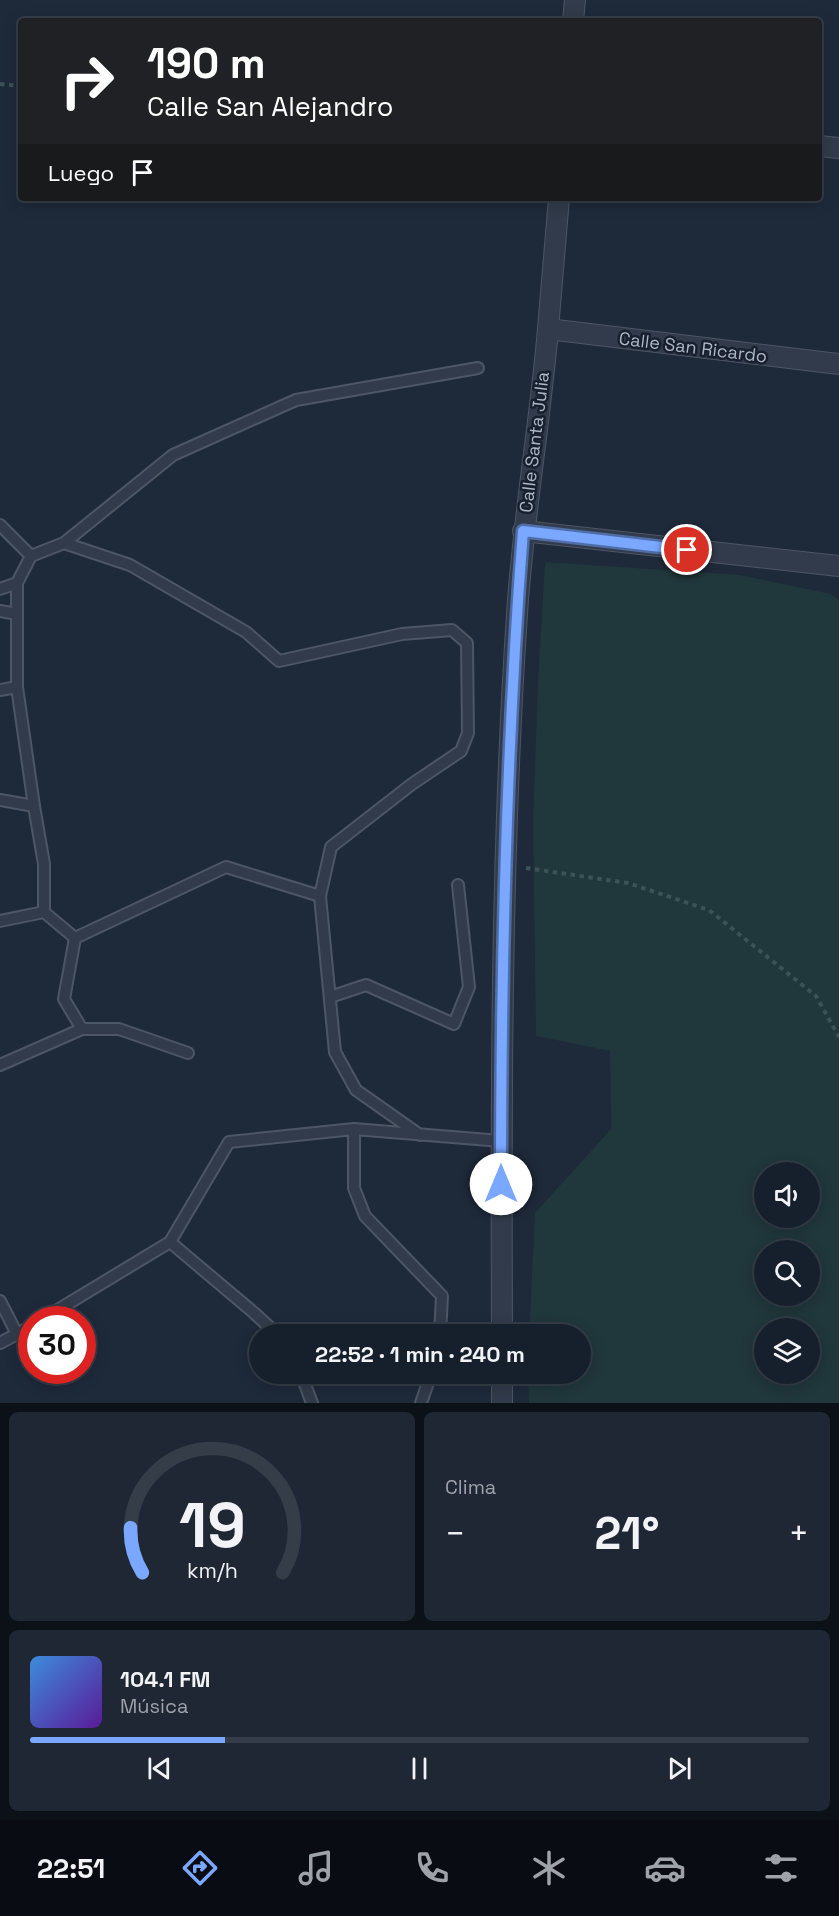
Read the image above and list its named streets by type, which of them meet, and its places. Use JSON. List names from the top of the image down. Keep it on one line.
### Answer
{"streets":{"street":["Calle San Ricardo","Calle Santa Julia"]},"crossings":[["Calle San Ricardo","Calle Santa Julia"]],"page":{"turn":["190 m","Calle San Alejandro"],"then":"Luego","limit":"30","trip":"22:52 · 1 min · 240 m","tile":"Clima","heat":["−","21°","+"],"song":["104.1 FM","Música"],"tabs":"22:51","gauge":["19","km/h"]}}
